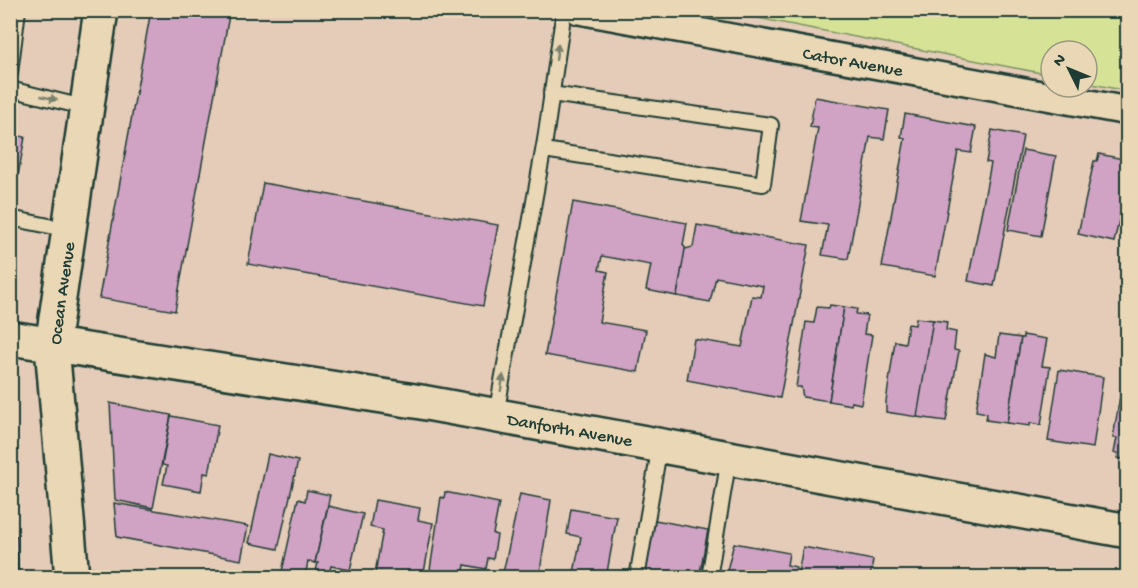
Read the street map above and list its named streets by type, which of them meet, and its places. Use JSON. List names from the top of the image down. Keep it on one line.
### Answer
{"streets":{"street":["Cator Avenue","Ocean Avenue","Danforth Avenue"]},"crossings":[["Ocean Avenue","Danforth Avenue"]],"north":"top left"}
